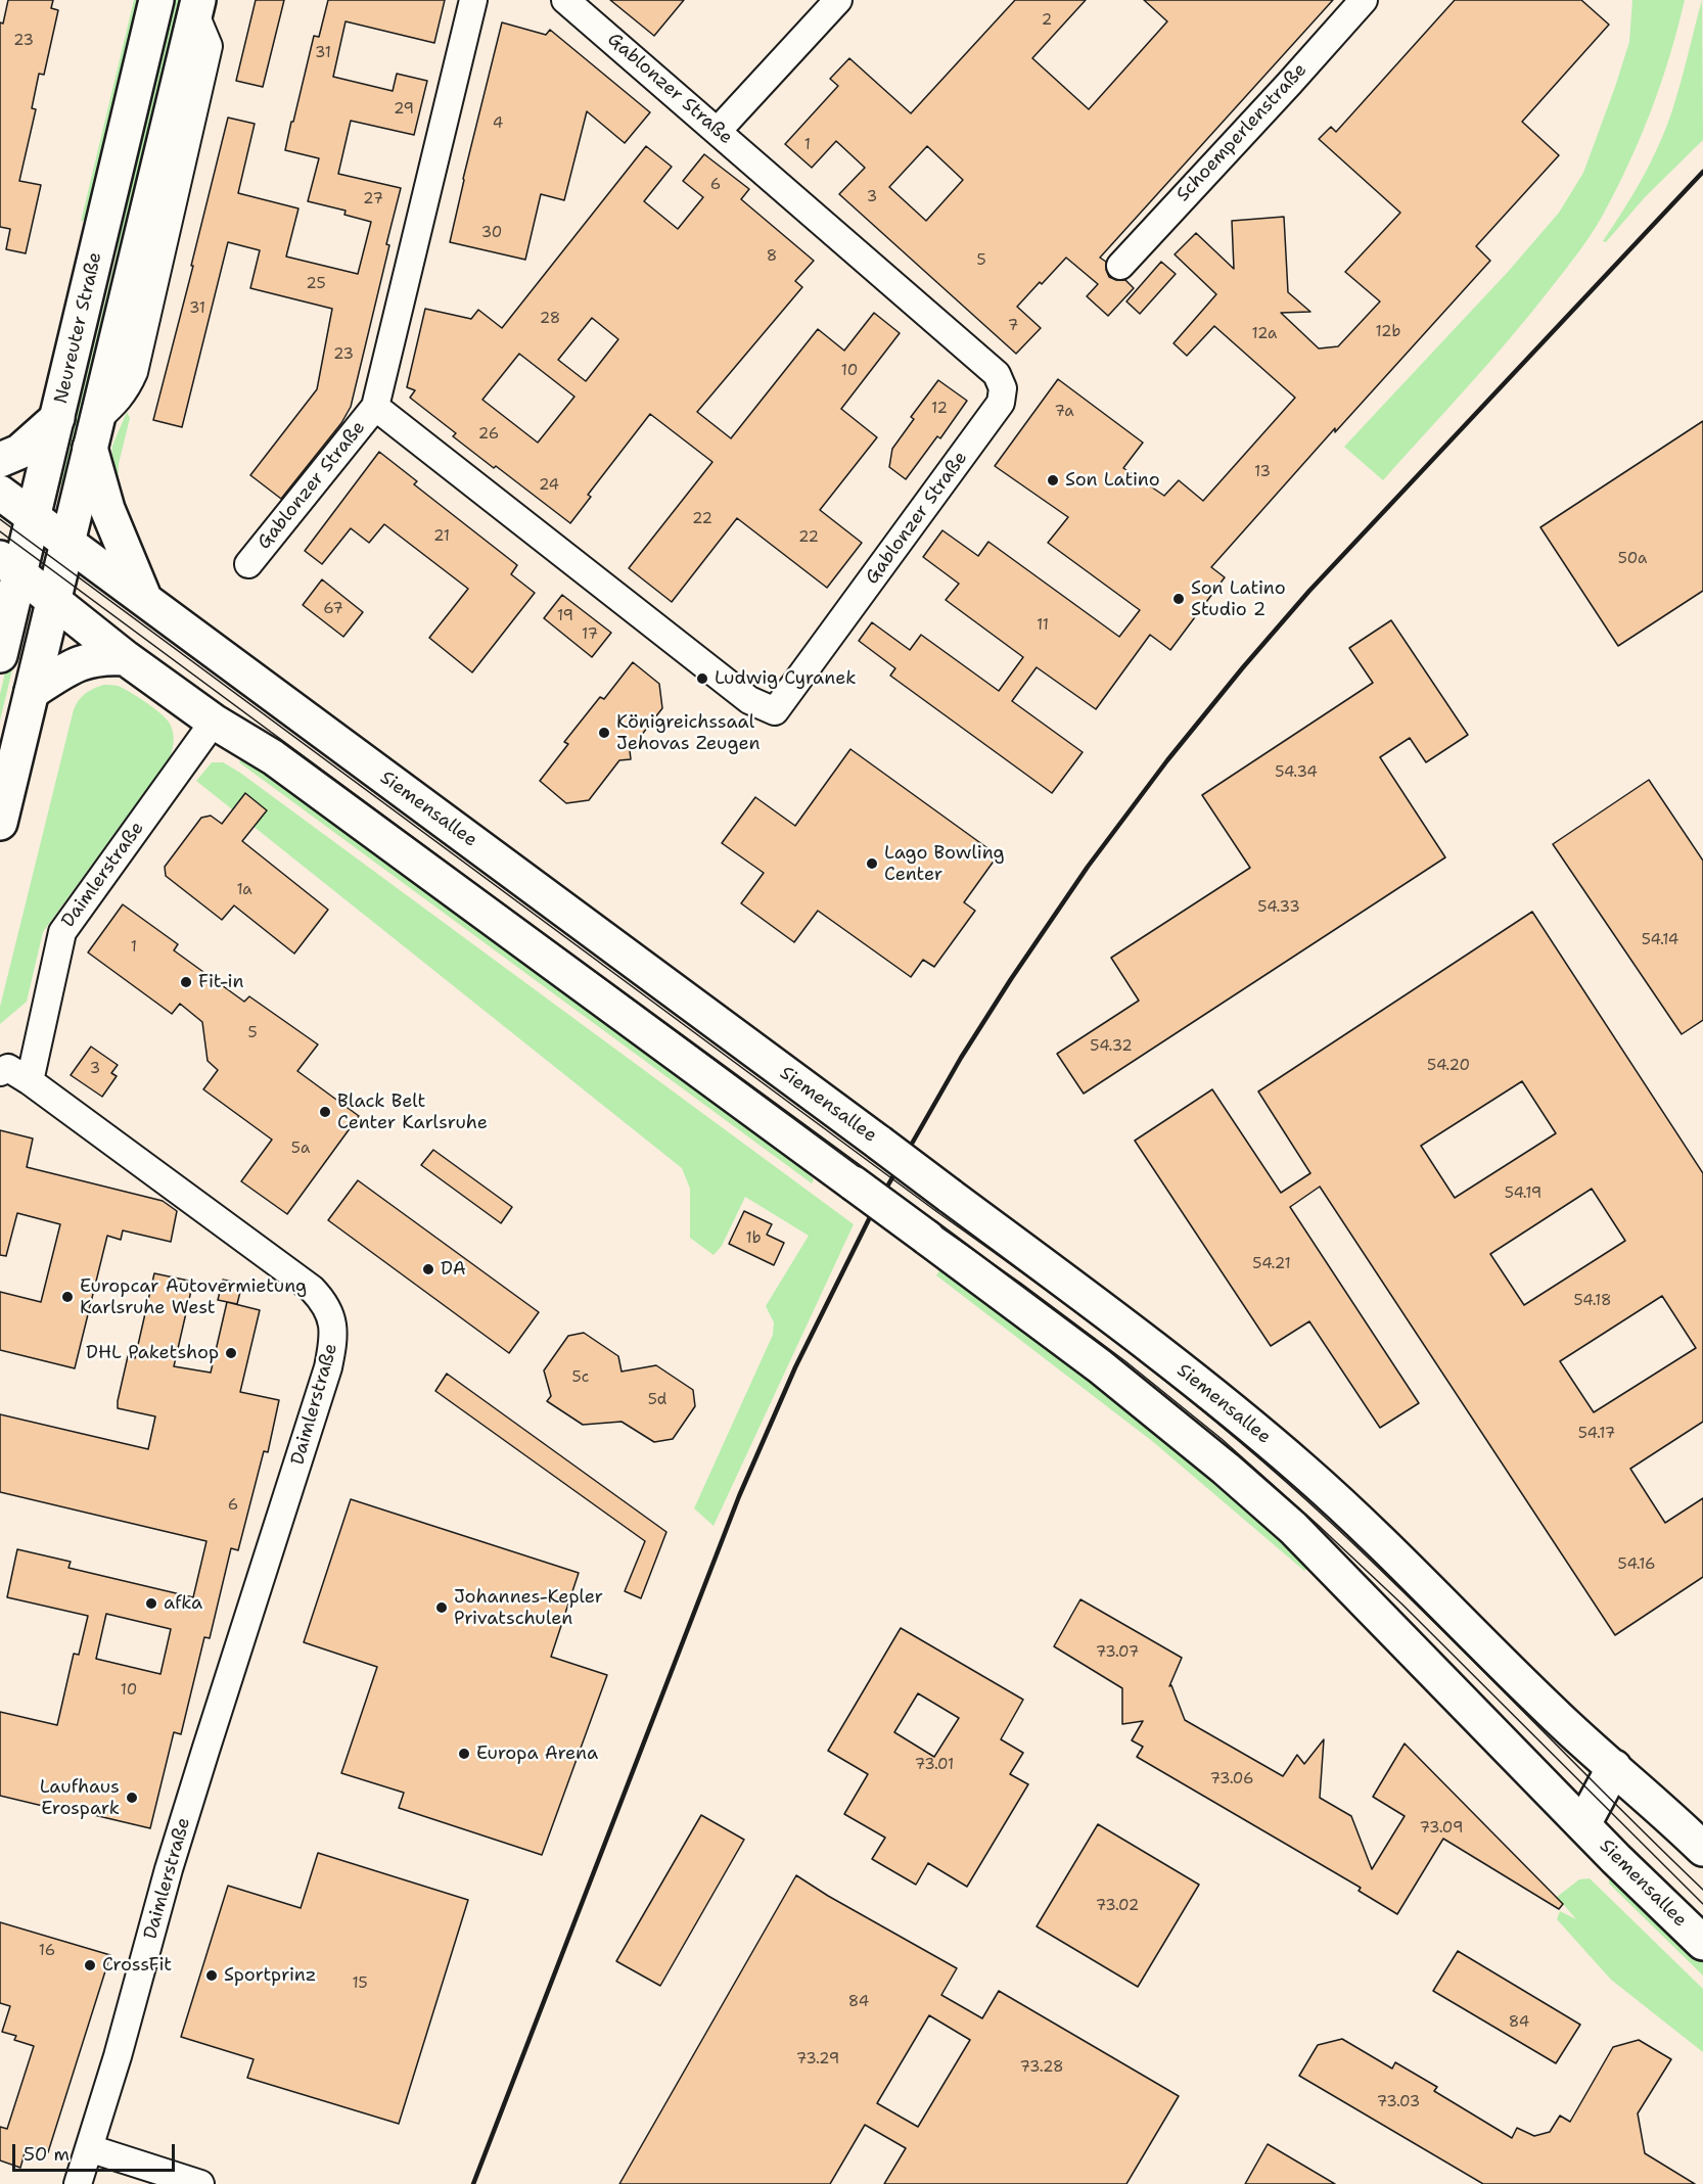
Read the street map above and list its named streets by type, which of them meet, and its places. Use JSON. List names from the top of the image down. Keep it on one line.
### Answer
{"streets":{"main road":["Neureuter Straße","Siemensallee"],"street":["Gablonzer Straße","Schoemperlenstraße","Daimlerstraße"]},"crossings":[["Neureuter Straße","Siemensallee"],["Siemensallee","Daimlerstraße"]],"places":["Son Latino","Son Latino Studio 2","Ludwig Cyranek","Königreichssaal Jehovas Zeugen","Lago Bowling Center","Fit-in","Black Belt Center Karlsruhe","DA","Europcar Autovermietung Karlsruhe West","DHL Paketshop","afka","Johannes-Kepler Privatschulen","Europa Arena","Laufhaus Erospark","CrossFit","Sportprinz"],"house_numbers":["2","23","31","29","4","1","6","3","27","30","8","5","25","31","28","7","12b","12a","23","10","12","7a","26","13","24","22","21","22","50a","67","19","11","17","54.34","1a","54.33","54.14","1","5","54.32","54.20","3","5a","54.19","1b","54.21","54.18","5c","5d","54.17","6","54.16","73.07","10","73.01","73.06","73.09","73.02","16","15","84","84","73.29","73.28","73.03"],"scale_bar":"50 m"}
